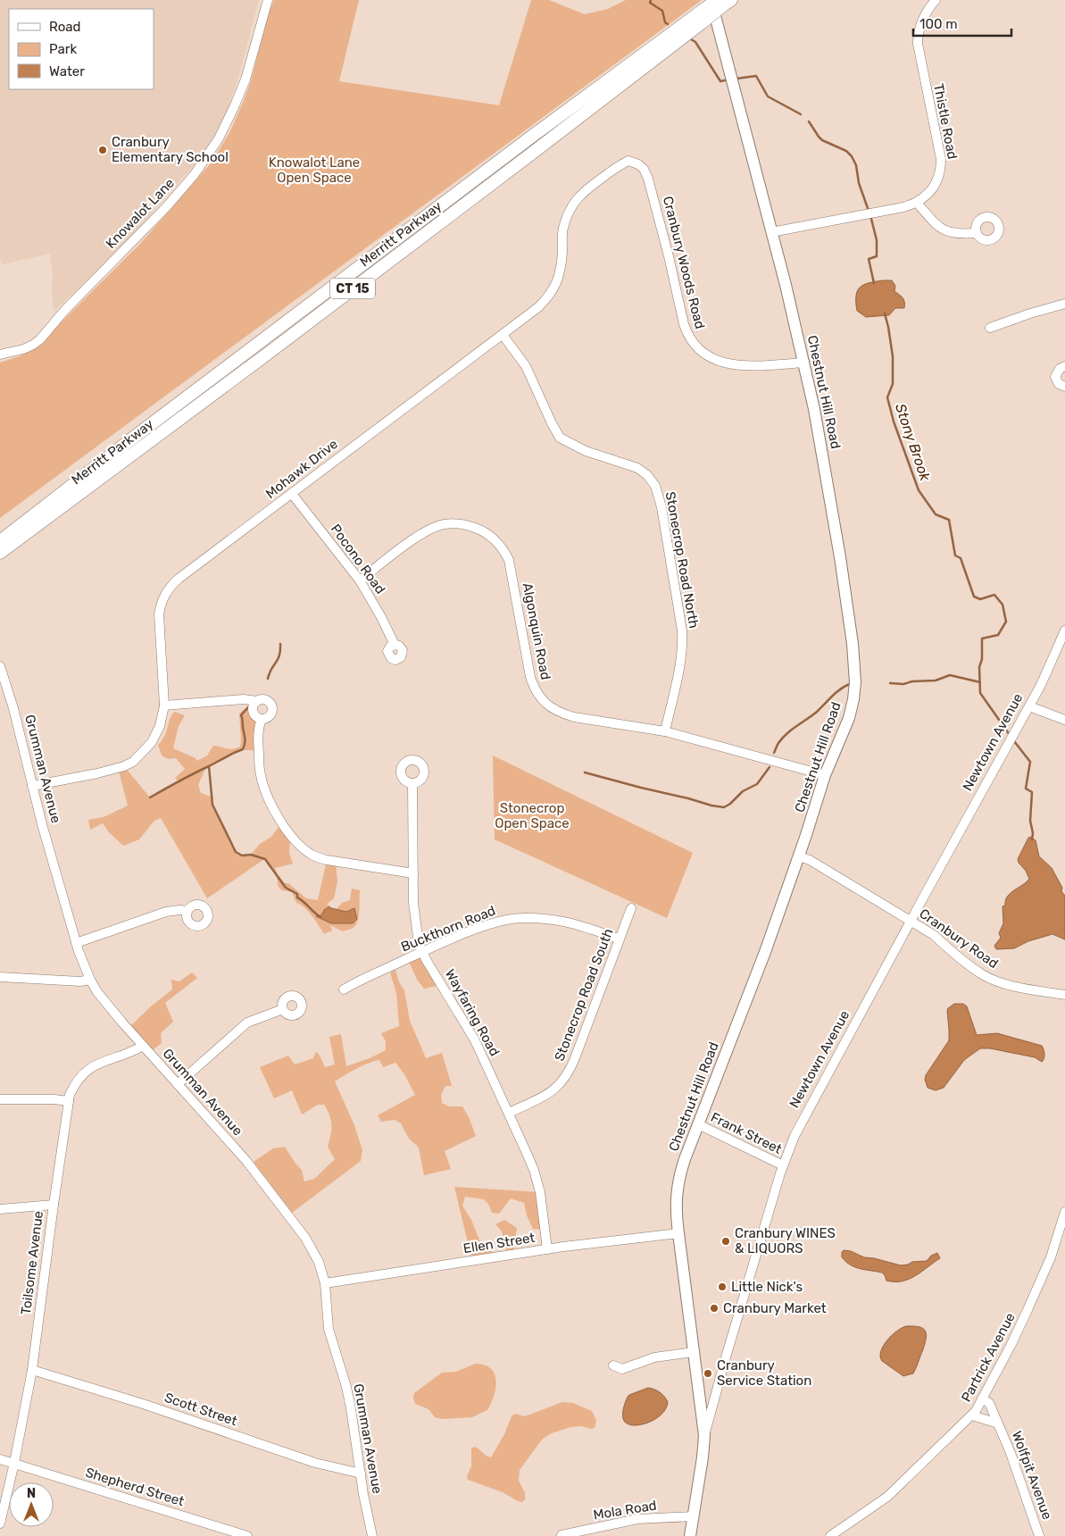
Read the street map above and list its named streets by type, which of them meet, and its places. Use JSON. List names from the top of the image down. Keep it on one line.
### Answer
{"streets":{"highway":["Merritt Parkway","CT 15"],"main road":["Chestnut Hill Road","Newtown Avenue"],"street":["Thistle Road","Knowalot Lane","Cranbury Woods Road","Mohawk Drive","Pocono Road","Stonecrop Road North","Algonquin Road","Grumman Avenue","Buckthorn Road","Cranbury Road","Stonecrop Road South","Wayfaring Road","Frank Street","Ellen Street","Toilsome Avenue","Partrick Avenue","Scott Street","Wolfpit Avenue","Shepherd Street","Mola Road"]},"crossings":[["Cranbury Woods Road","Chestnut Hill Road"],["Cranbury Woods Road","Mohawk Drive"],["Chestnut Hill Road","Algonquin Road"],["Chestnut Hill Road","Newtown Avenue"],["Chestnut Hill Road","Cranbury Road"],["Chestnut Hill Road","Frank Street"],["Chestnut Hill Road","Ellen Street"],["Mohawk Drive","Pocono Road"],["Mohawk Drive","Stonecrop Road North"],["Mohawk Drive","Grumman Avenue"],["Pocono Road","Algonquin Road"],["Stonecrop Road North","Algonquin Road"],["Newtown Avenue","Cranbury Road"],["Newtown Avenue","Frank Street"],["Newtown Avenue","Mola Road"],["Grumman Avenue","Ellen Street"],["Grumman Avenue","Toilsome Avenue"],["Grumman Avenue","Scott Street"],["Buckthorn Road","Stonecrop Road South"],["Buckthorn Road","Wayfaring Road"],["Stonecrop Road South","Wayfaring Road"],["Wayfaring Road","Ellen Street"],["Toilsome Avenue","Scott Street"],["Toilsome Avenue","Shepherd Street"],["Partrick Avenue","Wolfpit Avenue"]],"water":["Stony Brook"],"parks":["Knowalot Lane Open Space","Stonecrop Open Space"],"places":["Cranbury Elementary School","Cranbury WINES & LIQUORS","Little Nick's","Cranbury Market","Cranbury Service Station"],"legend":["Road","Park","Water"],"scale_bar":"100 m","north":"top"}
